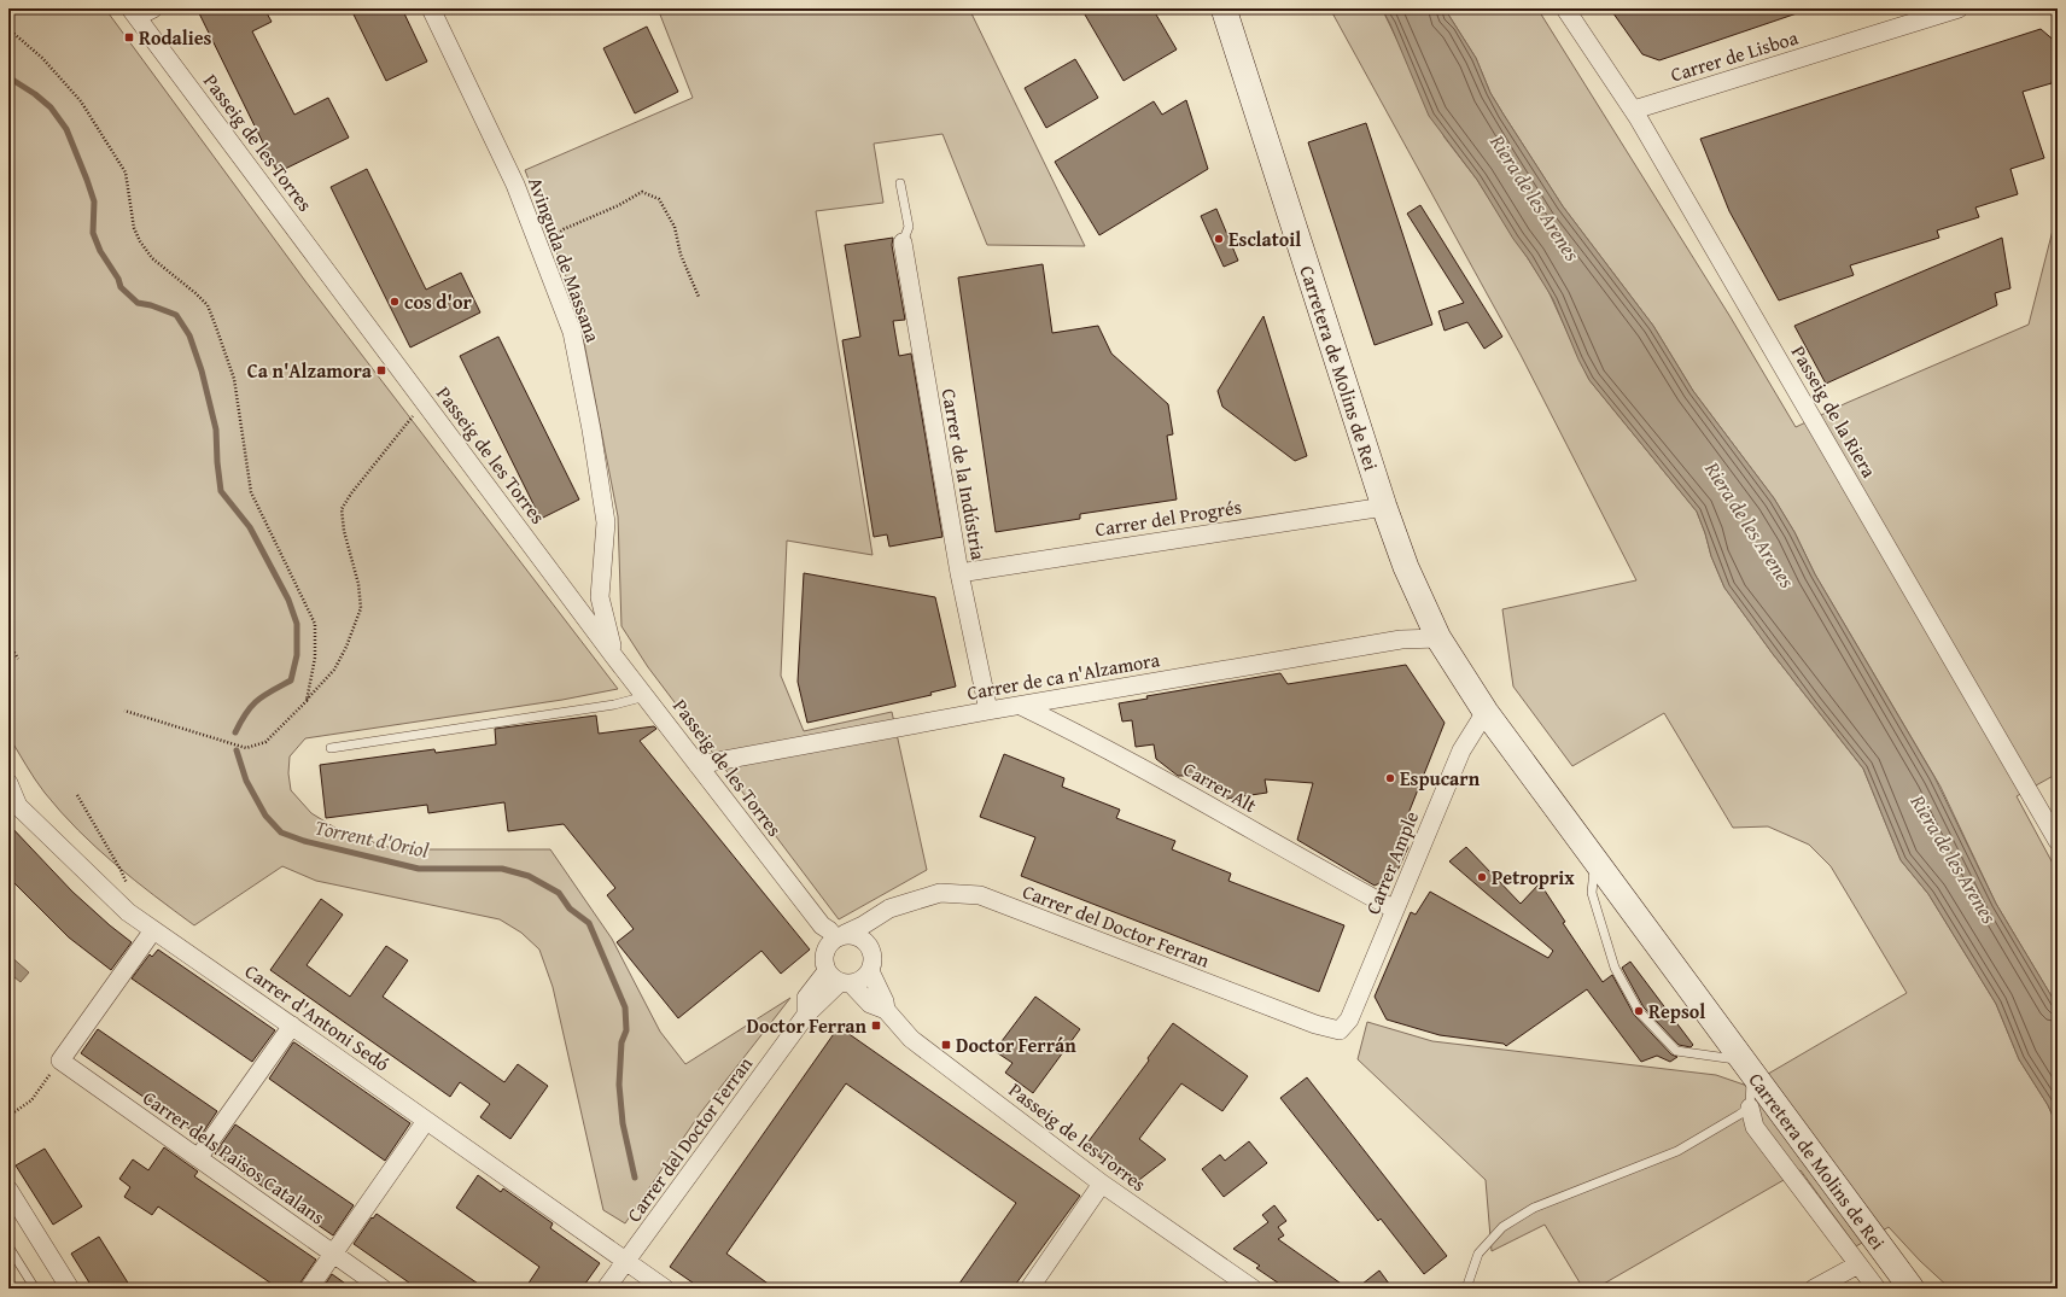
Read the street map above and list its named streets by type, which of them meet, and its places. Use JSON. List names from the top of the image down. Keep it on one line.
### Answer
{"streets":{"main road":["Carretera de Molins de Rei"],"street":["Carrer de Lisboa","Passeig de les Torres","Avinguda de Massana","Passeig de la Riera","Carrer de la Indústria","Carrer del Progrés","Carrer de ca n'Alzamora","Carrer Alt","Carrer Ample","Carrer del Doctor Ferran","Carrer d'Antoni Sedó","Carrer dels Països Catalans"]},"crossings":[["Carrer de Lisboa","Passeig de la Riera"],["Passeig de les Torres","Avinguda de Massana"],["Passeig de les Torres","Carrer de ca n'Alzamora"],["Passeig de les Torres","Carrer del Doctor Ferran"],["Carretera de Molins de Rei","Carrer del Progrés"],["Carretera de Molins de Rei","Carrer de ca n'Alzamora"],["Carretera de Molins de Rei","Carrer Ample"],["Carrer de la Indústria","Carrer del Progrés"],["Carrer de la Indústria","Carrer de ca n'Alzamora"],["Carrer de ca n'Alzamora","Carrer Alt"],["Carrer Alt","Carrer Ample"],["Carrer Ample","Carrer del Doctor Ferran"],["Carrer del Doctor Ferran","Carrer d'Antoni Sedó"]],"water":["Riera de les Arenes","Torrent d'Oriol"],"places":{"transit":["Rodalies","Ca n'Alzamora","Doctor Ferran","Doctor Ferrán"],"other":["Esclatoil","cos d'or","Espucarn","Petroprix","Repsol"]}}
